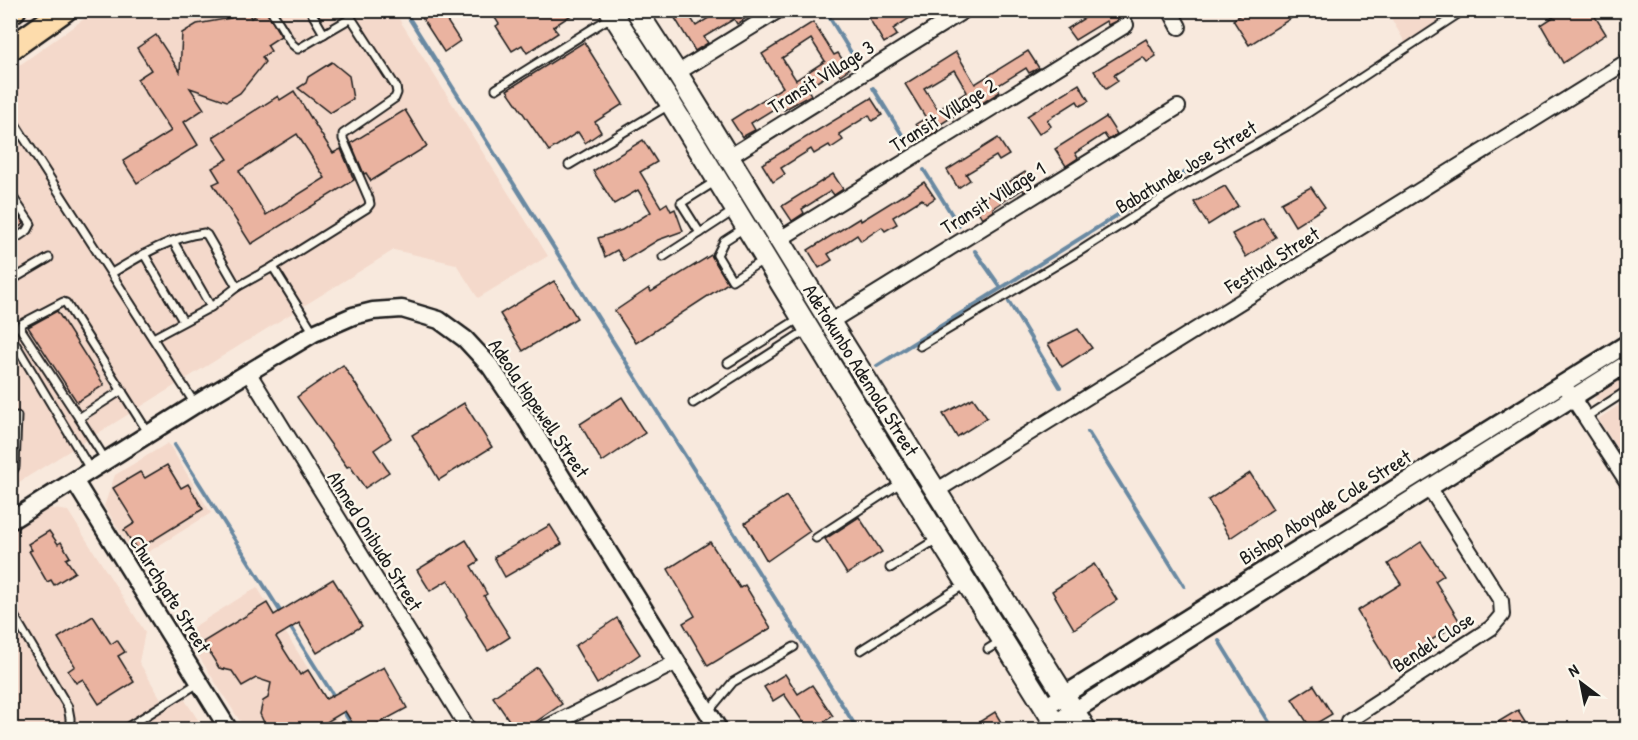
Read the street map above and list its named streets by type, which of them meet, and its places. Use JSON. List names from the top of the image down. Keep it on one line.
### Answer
{"streets":{"main road":["Adetokunbo Ademola Street"],"street":["Transit Village 3","Transit Village 2","Transit Village 1","Festival Street","Adeola Hopewell Street","Bishop Aboyade Cole Street","Ahmed Onibudo Street","Churchgate Street","Bendel Close"],"lane":["Babatunde Jose Street"]},"crossings":[["Transit Village 3","Adetokunbo Ademola Street"],["Transit Village 2","Adetokunbo Ademola Street"],["Transit Village 1","Adetokunbo Ademola Street"],["Festival Street","Adetokunbo Ademola Street"],["Adetokunbo Ademola Street","Bishop Aboyade Cole Street"],["Adeola Hopewell Street","Ahmed Onibudo Street"],["Adeola Hopewell Street","Churchgate Street"],["Bishop Aboyade Cole Street","Bendel Close"]],"north":"top left"}
